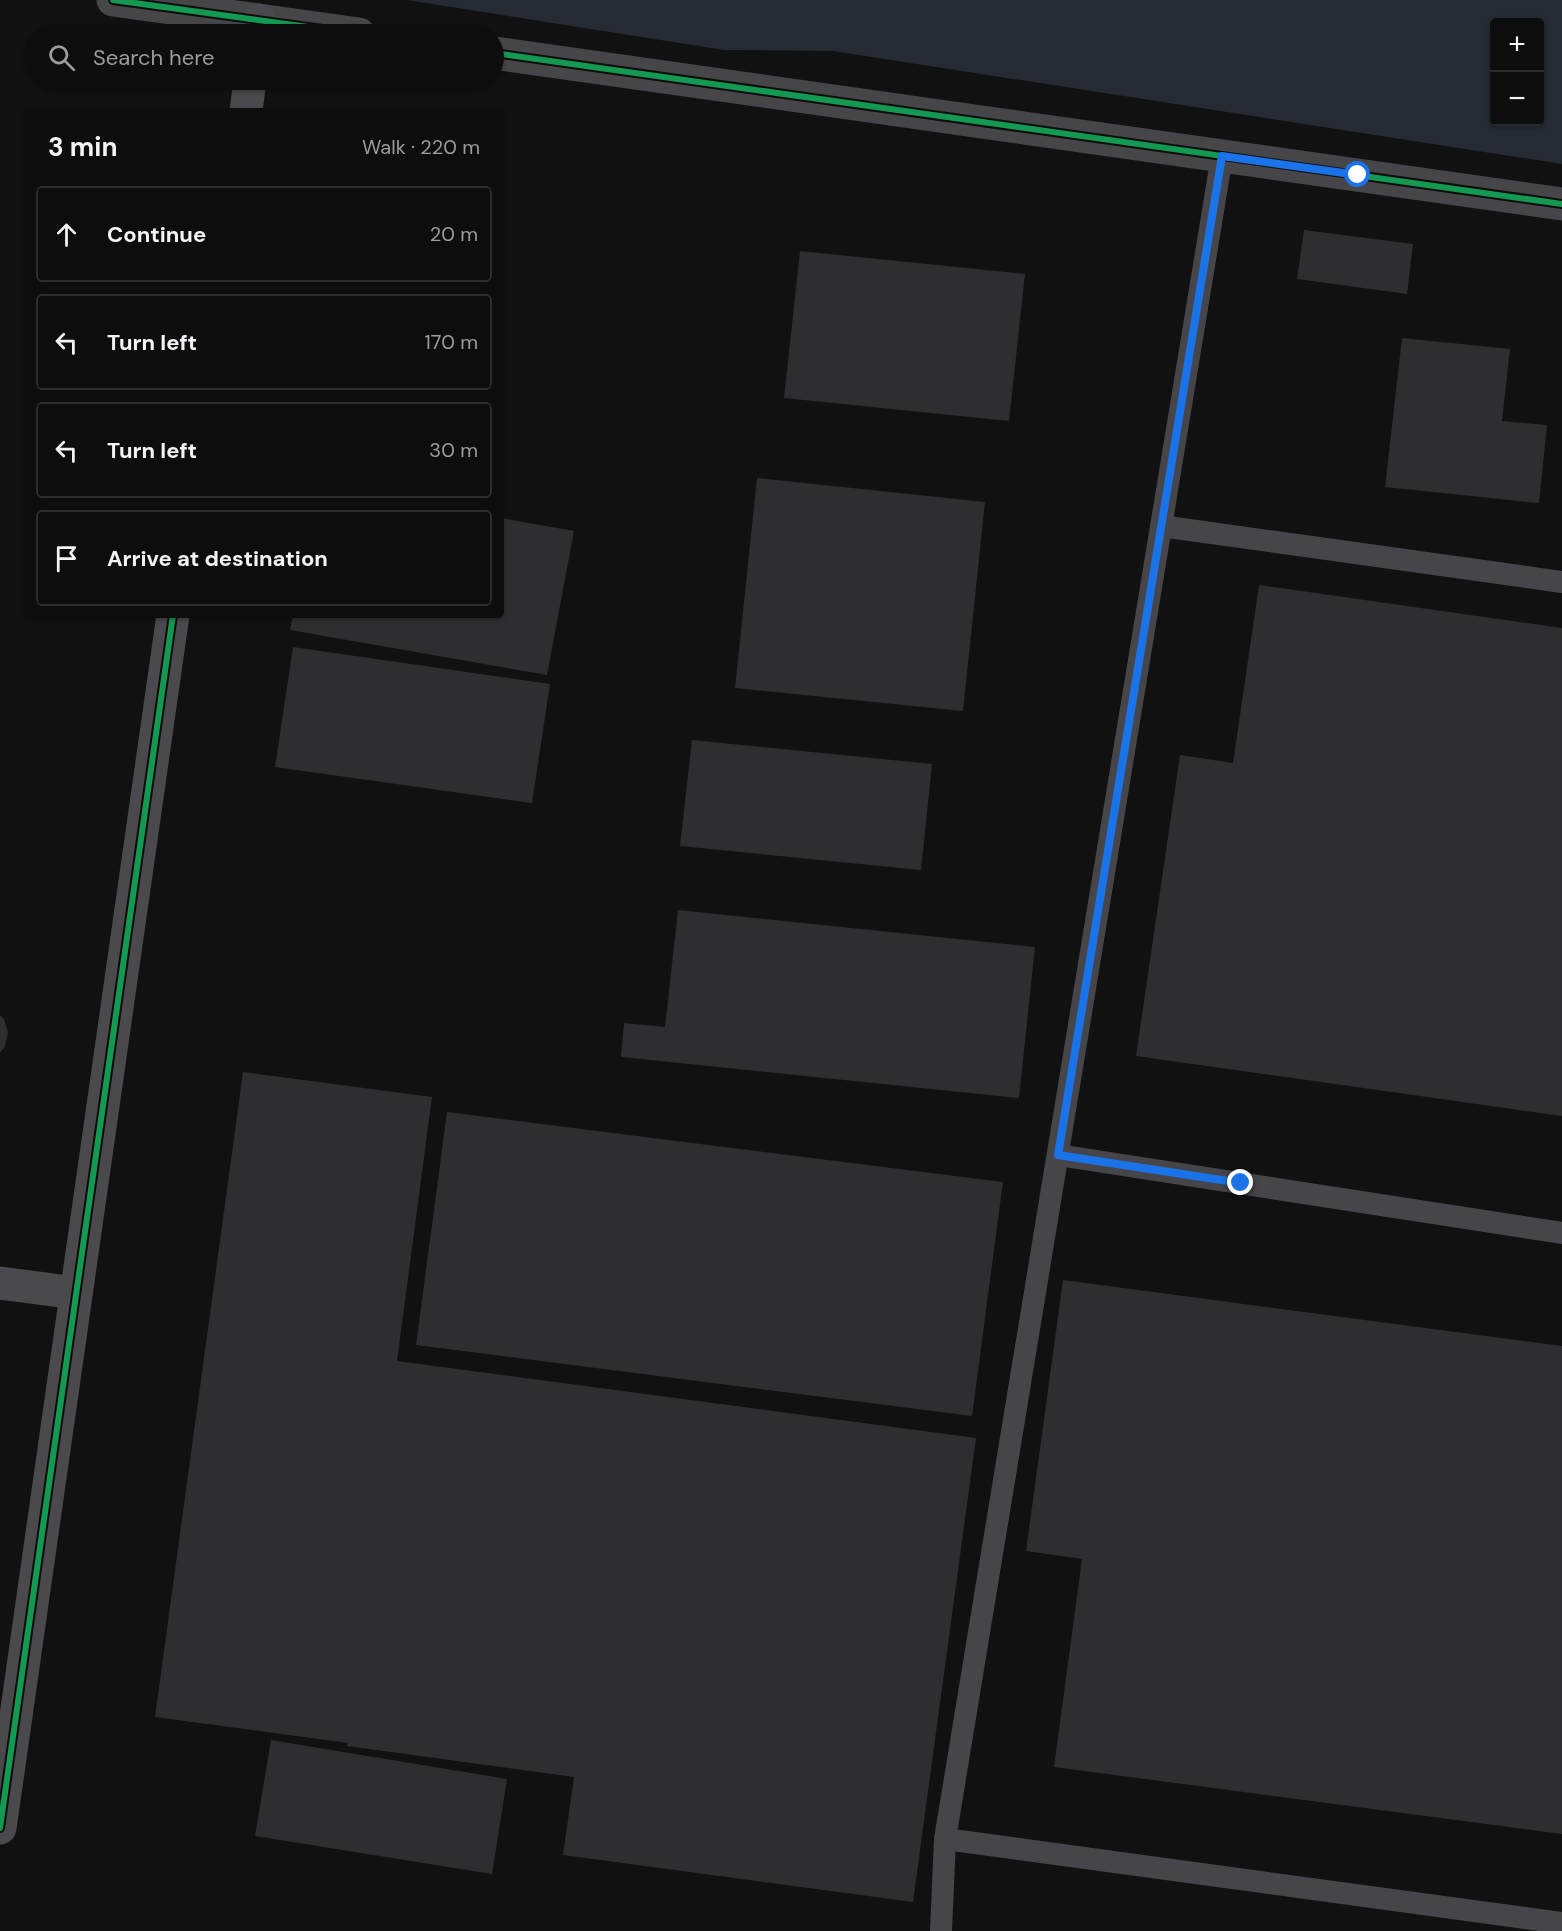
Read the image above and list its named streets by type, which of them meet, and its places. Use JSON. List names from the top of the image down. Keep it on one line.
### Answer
{"page":{"map_buttons":["+","−"],"search":"Search here","heading":["3 min","Walk · 220 m"],"list":[["Continue","20 m"],["Turn left","170 m"],["Turn left","30 m"],"Arrive at destination"]}}
